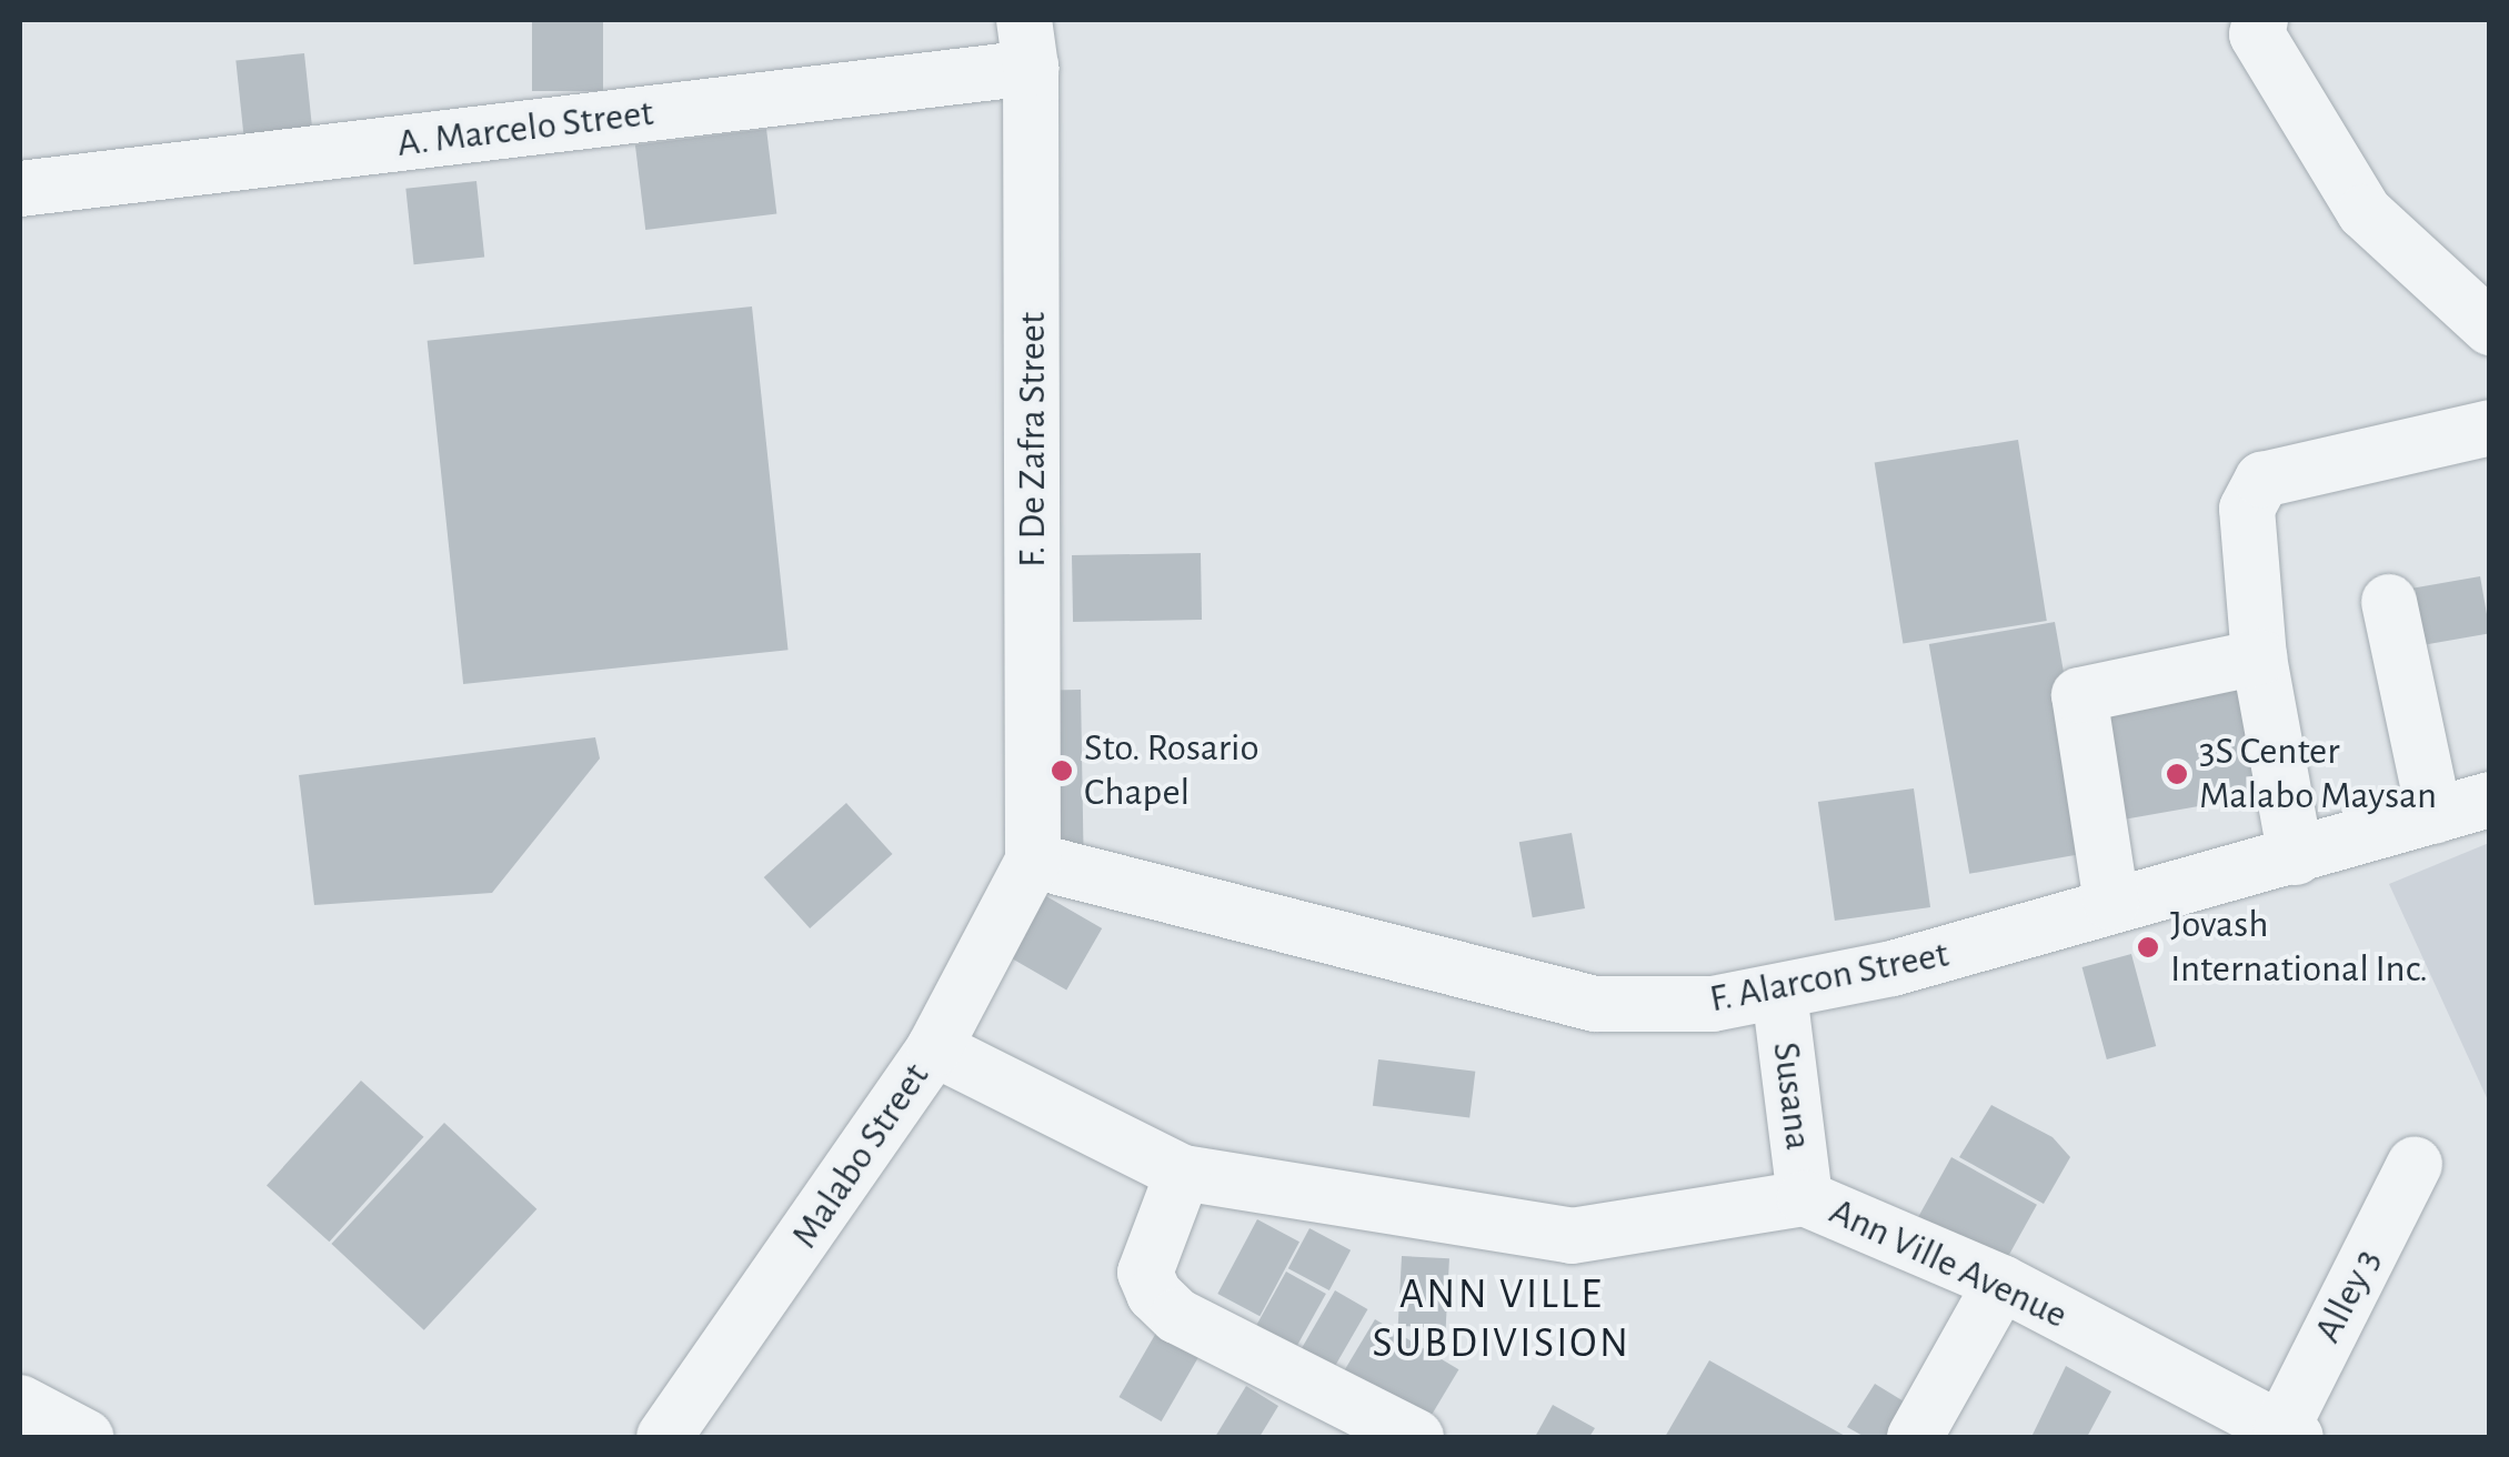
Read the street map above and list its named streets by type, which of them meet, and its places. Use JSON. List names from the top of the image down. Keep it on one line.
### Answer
{"streets":{"street":["A. Marcelo Street","F. De Zafra Street","F. Alarcon Street","Susana","Malabo Street","Ann Ville Avenue","Alley 3"]},"crossings":[["A. Marcelo Street","F. De Zafra Street"],["F. De Zafra Street","F. Alarcon Street"],["F. De Zafra Street","Malabo Street"],["F. Alarcon Street","Susana"],["F. Alarcon Street","Malabo Street"],["Susana","Ann Ville Avenue"],["Malabo Street","Ann Ville Avenue"],["Ann Ville Avenue","Alley 3"]],"districts":["ANN VILLE SUBDIVISION"],"places":["Sto. Rosario Chapel","3S Center Malabo Maysan","Jovash International Inc."]}
